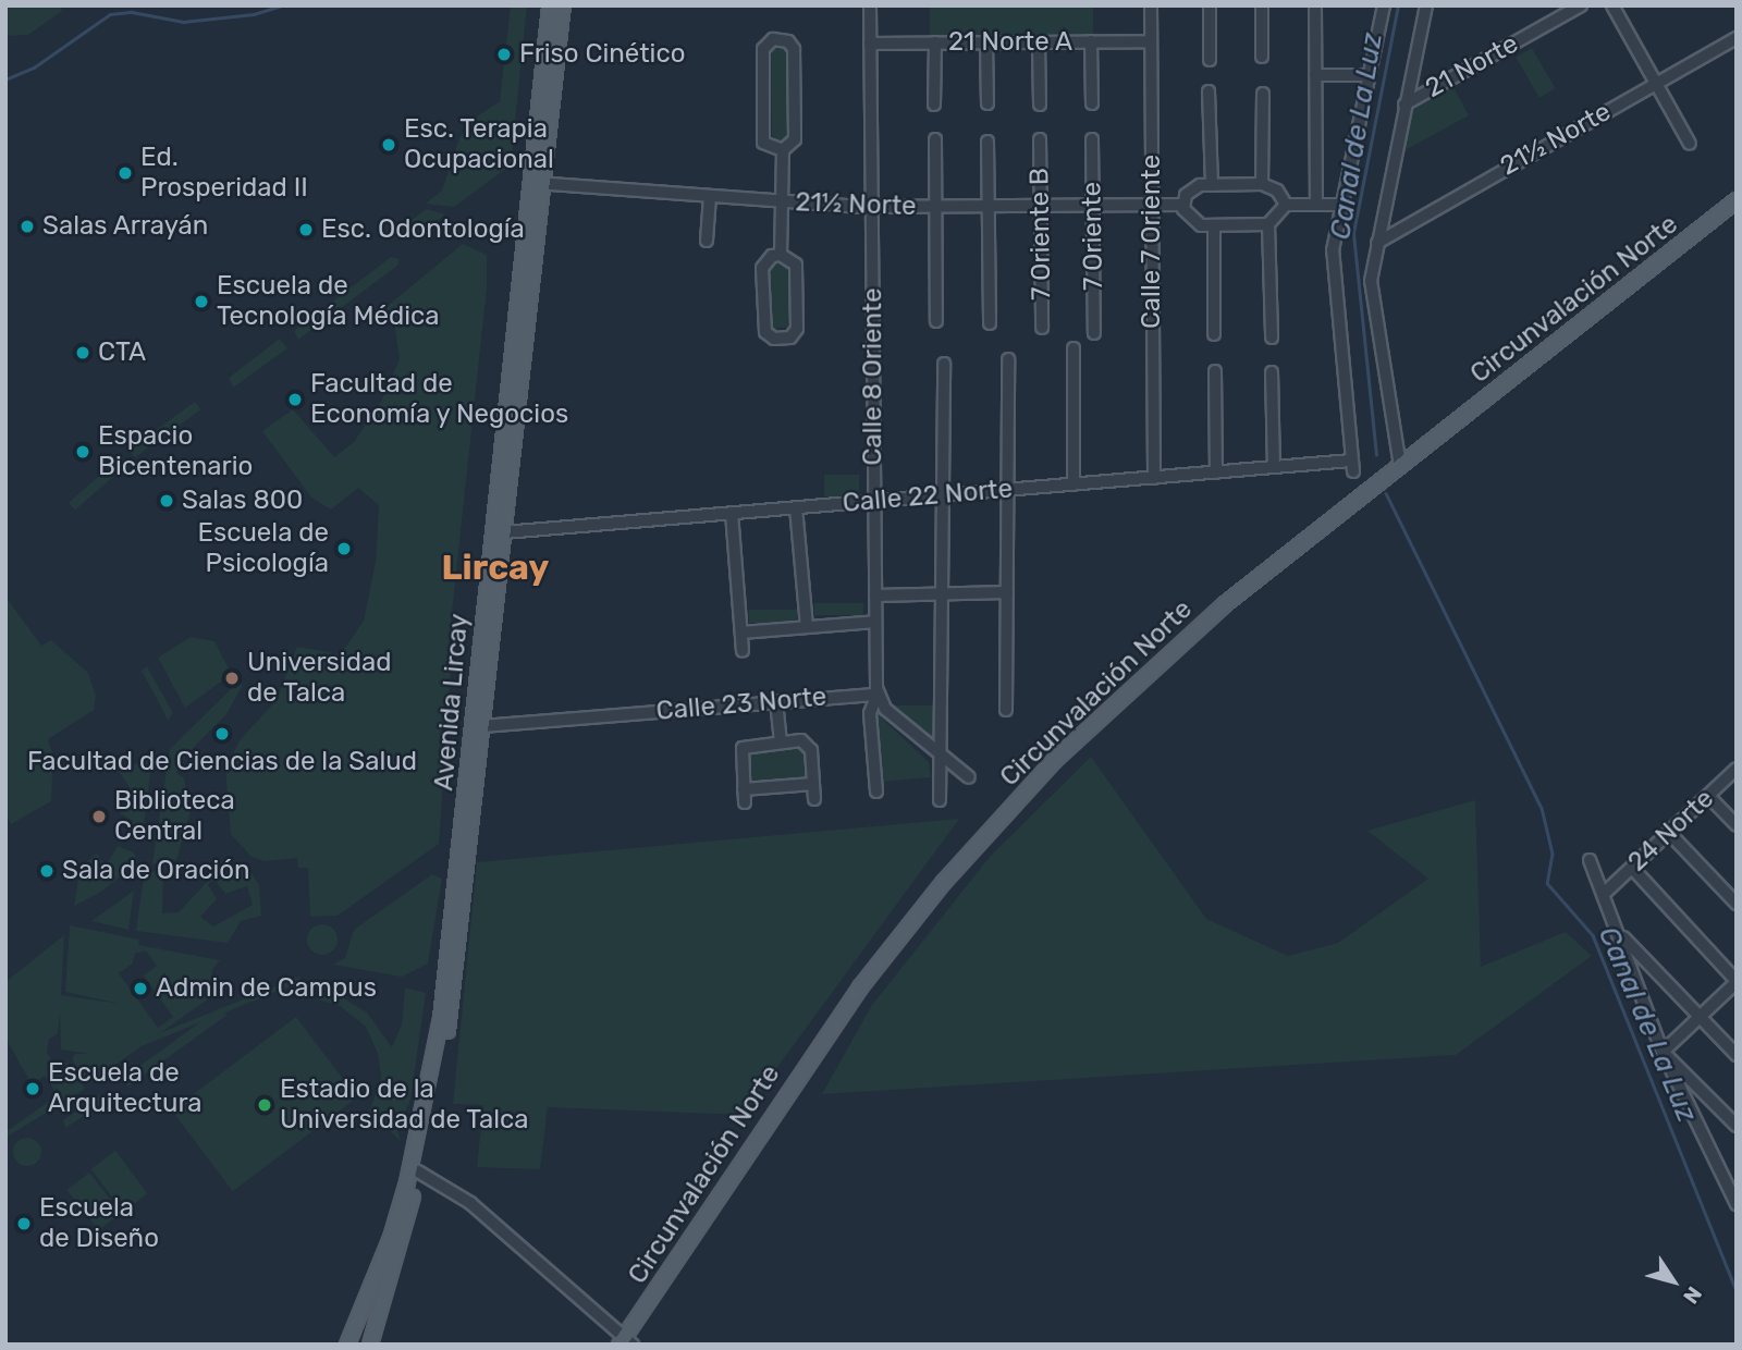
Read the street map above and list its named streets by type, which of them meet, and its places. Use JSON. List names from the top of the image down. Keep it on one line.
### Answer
{"streets":{"main road":["Circunvalación Norte","Avenida Lircay"],"street":["21 Norte A","21 Norte","21½ Norte","7 Oriente B","7 Oriente","Calle 7 Oriente","Calle 8 Oriente","Calle 22 Norte","Calle 23 Norte","24 Norte"]},"crossings":[["21 Norte A","Calle 7 Oriente"],["21 Norte A","Calle 8 Oriente"],["21½ Norte","7 Oriente B"],["21½ Norte","7 Oriente"],["21½ Norte","Calle 7 Oriente"],["21½ Norte","Calle 8 Oriente"],["21½ Norte","Avenida Lircay"],["Calle 7 Oriente","Calle 22 Norte"],["Calle 8 Oriente","Calle 22 Norte"],["Calle 8 Oriente","Calle 23 Norte"],["Calle 22 Norte","Avenida Lircay"],["Avenida Lircay","Calle 23 Norte"]],"districts":["Lircay"],"water":["Canal de La Luz"],"places":["Friso Cinético","Esc. Terapia Ocupacional","Ed. Prosperidad II","Salas Arrayán","Esc. Odontología","Escuela de Tecnología Médica","CTA","Facultad de Economía y Negocios","Espacio Bicentenario","Salas 800","Escuela de Psicología","Universidad de Talca","Facultad de Ciencias de la Salud","Biblioteca Central","Sala de Oración","Admin de Campus","Escuela de Arquitectura","Estadio de la Universidad de Talca","Escuela de Diseño"],"north":"bottom right"}
